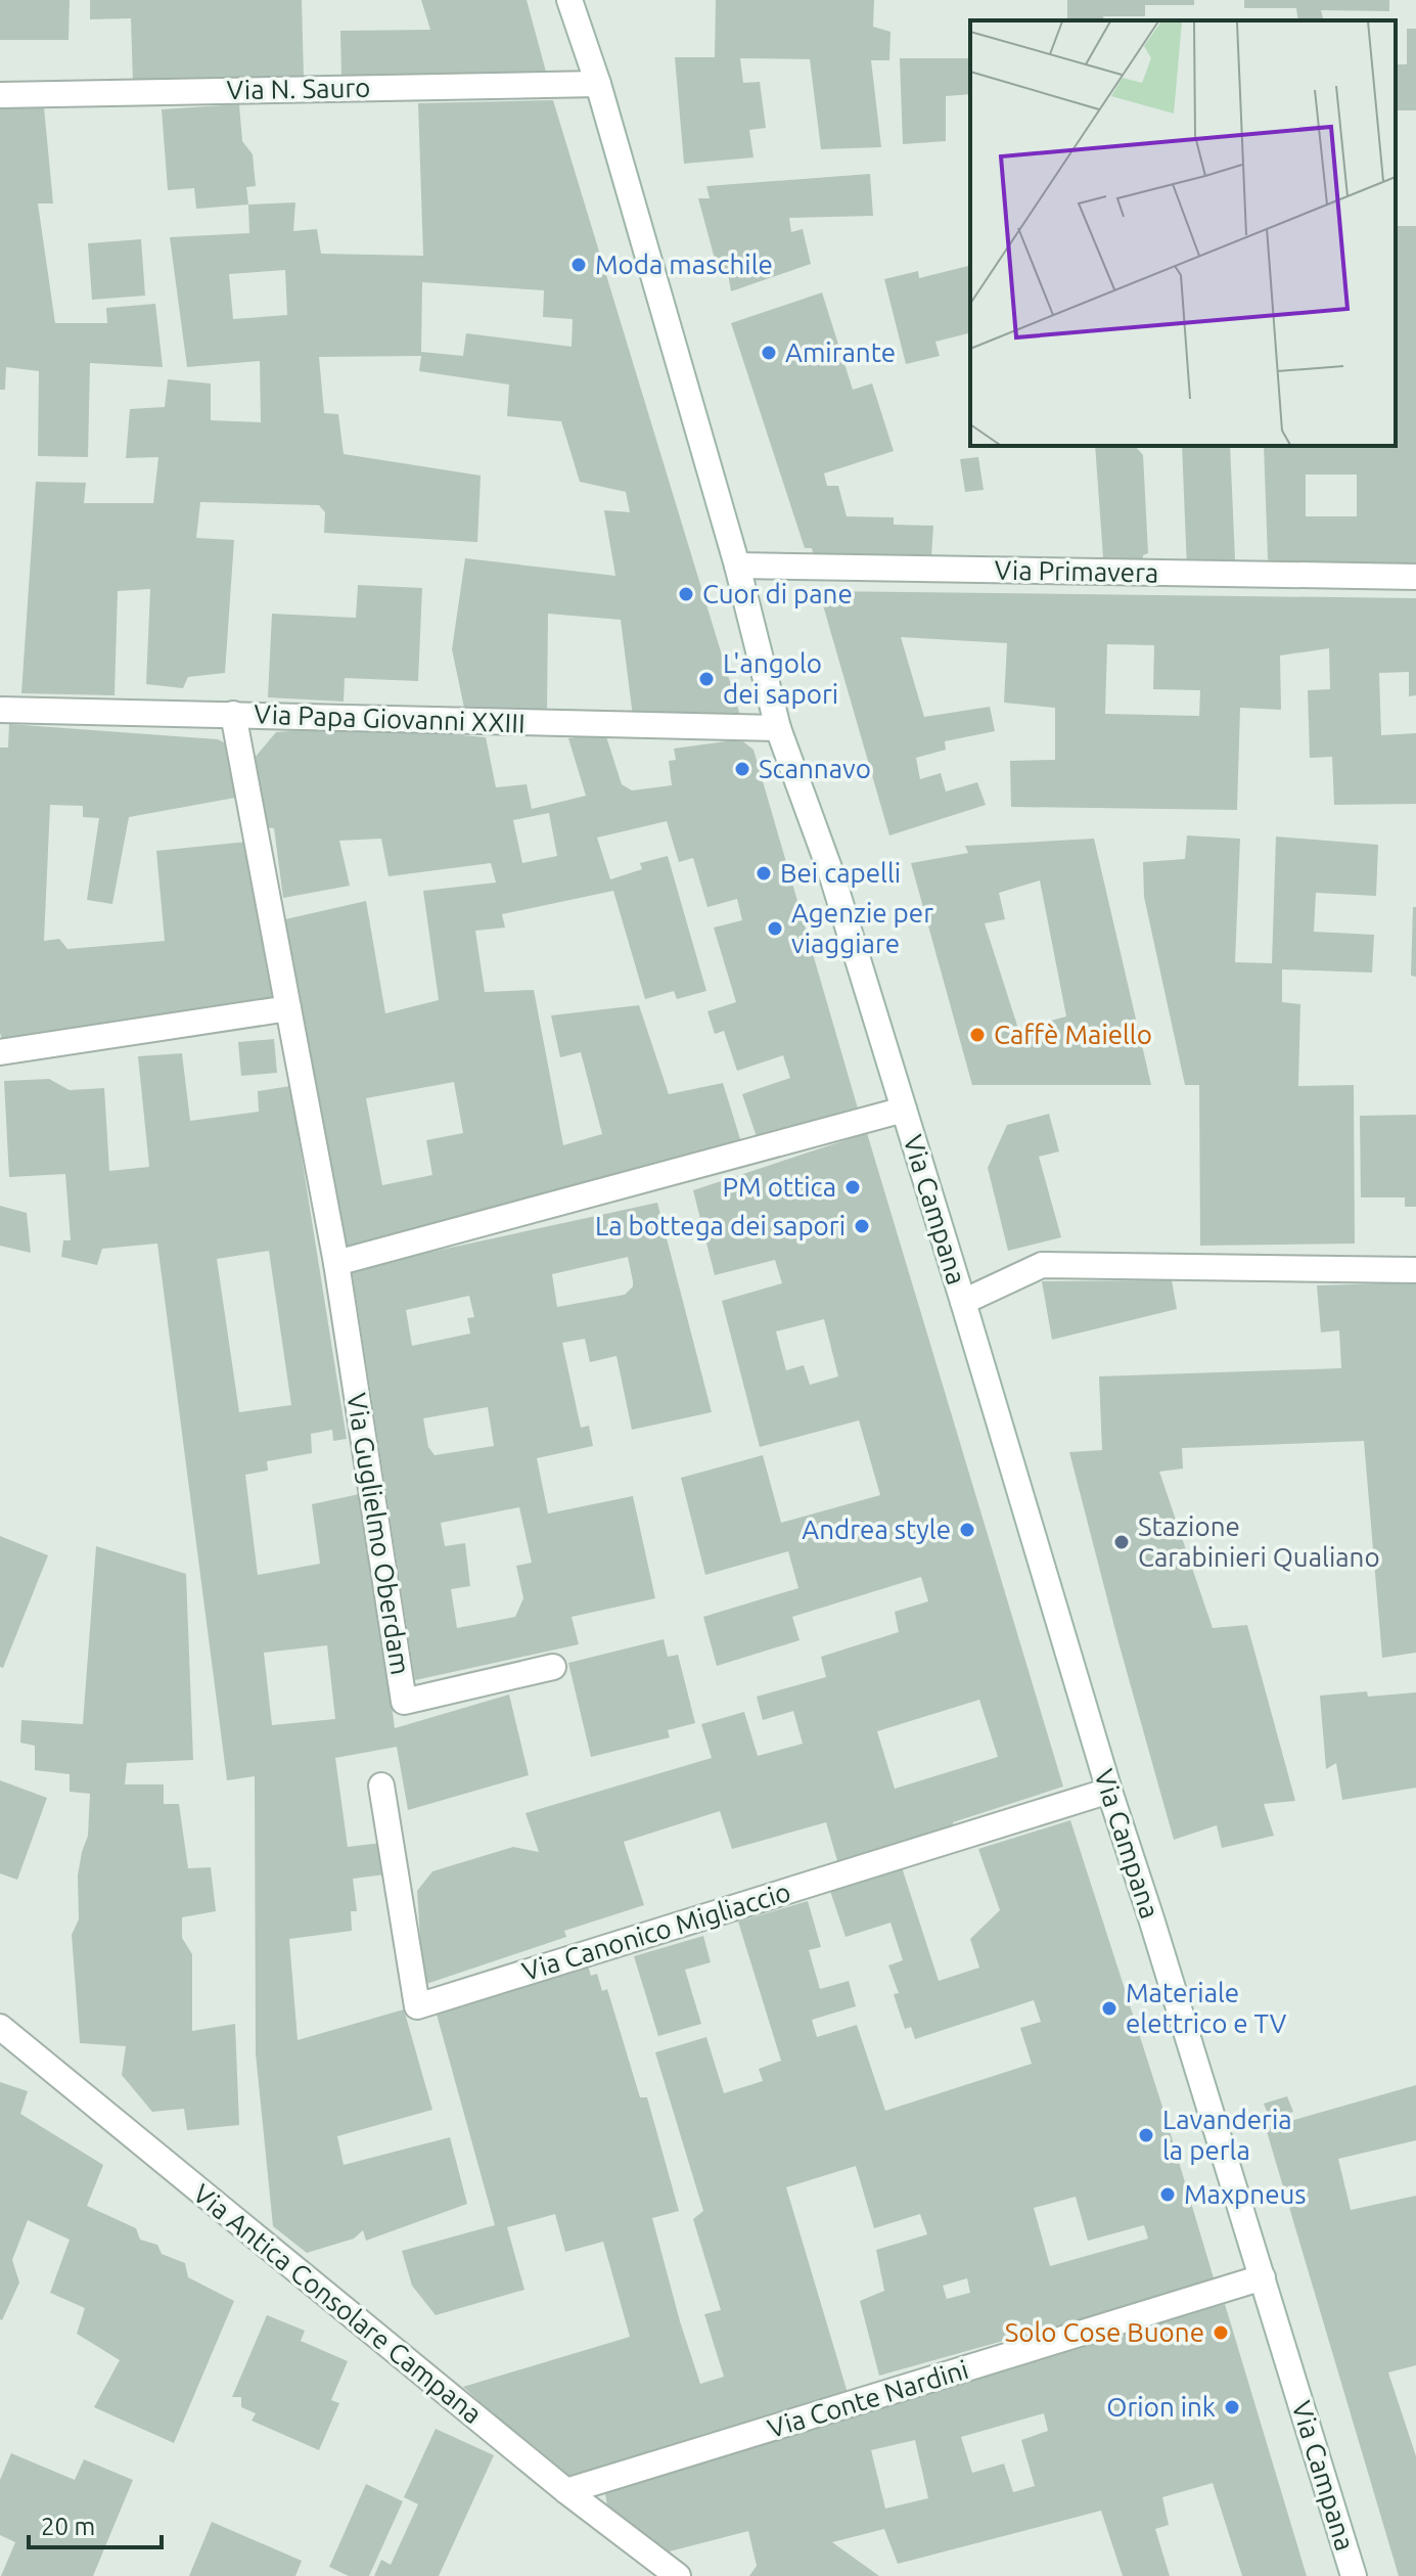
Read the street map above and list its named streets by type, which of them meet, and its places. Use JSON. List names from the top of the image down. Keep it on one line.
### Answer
{"streets":{"street":["Via N. Sauro","Via Primavera","Via Papa Giovanni XXIII","Via Campana","Via Guglielmo Oberdam","Via Canonico Migliaccio","Via Antica Consolare Campana","Via Conte Nardini"]},"crossings":[["Via N. Sauro","Via Campana"],["Via Primavera","Via Campana"],["Via Papa Giovanni XXIII","Via Campana"],["Via Papa Giovanni XXIII","Via Guglielmo Oberdam"],["Via Campana","Via Canonico Migliaccio"],["Via Campana","Via Conte Nardini"],["Via Antica Consolare Campana","Via Conte Nardini"]],"places":["Moda maschile","Amirante","Cuor di pane","L'angolo dei sapori","Scannavo","Bei capelli","Agenzie per viaggiare","Caffè Maiello","PM ottica","La bottega dei sapori","Andrea style","Stazione Carabinieri Qualiano","Materiale elettrico e TV","Lavanderia la perla","Maxpneus","Solo Cose Buone","Orion ink"],"scale_bar":"20 m"}
